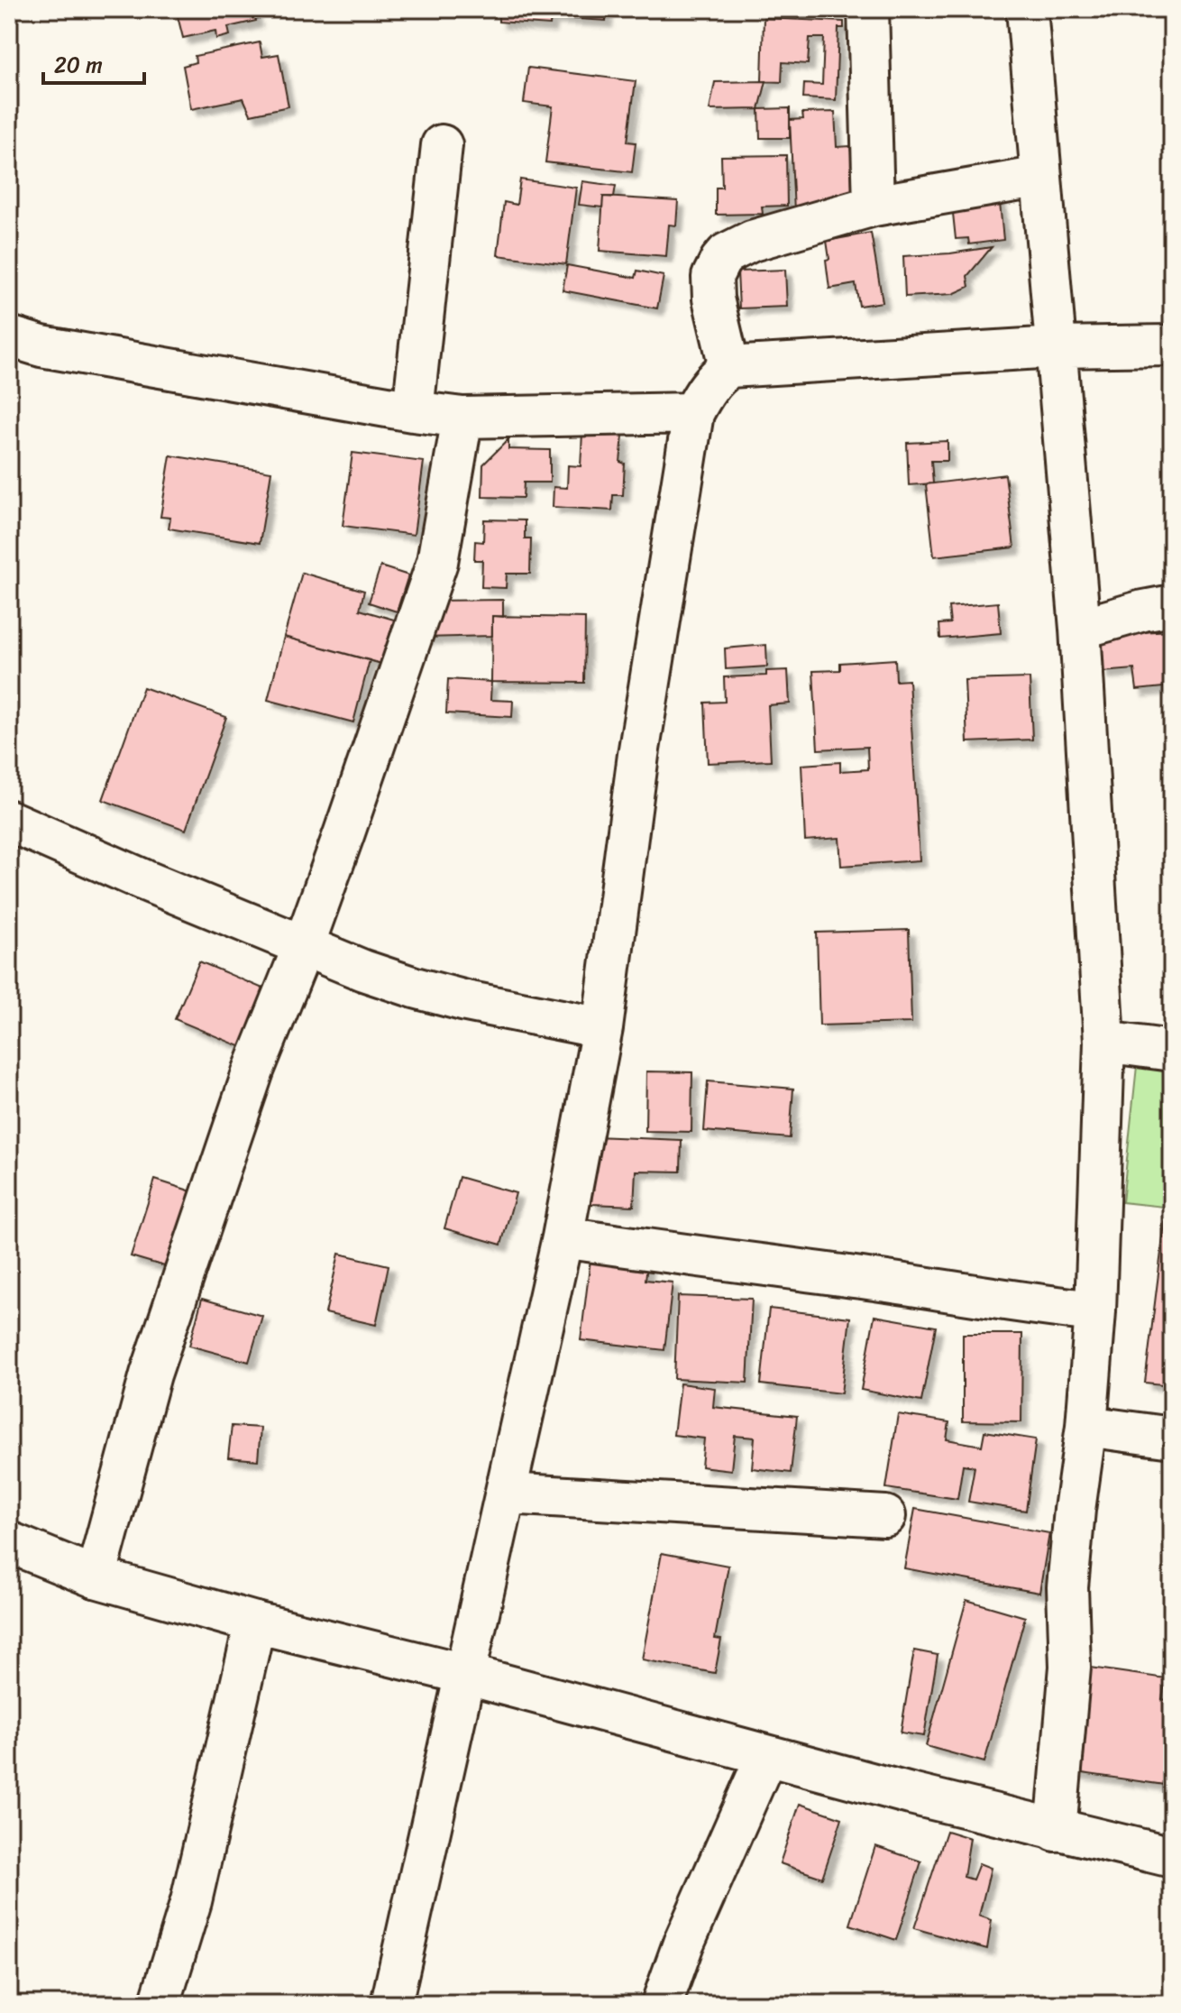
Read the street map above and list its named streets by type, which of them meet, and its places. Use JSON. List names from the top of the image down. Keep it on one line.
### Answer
{"scale_bar":"20 m"}
